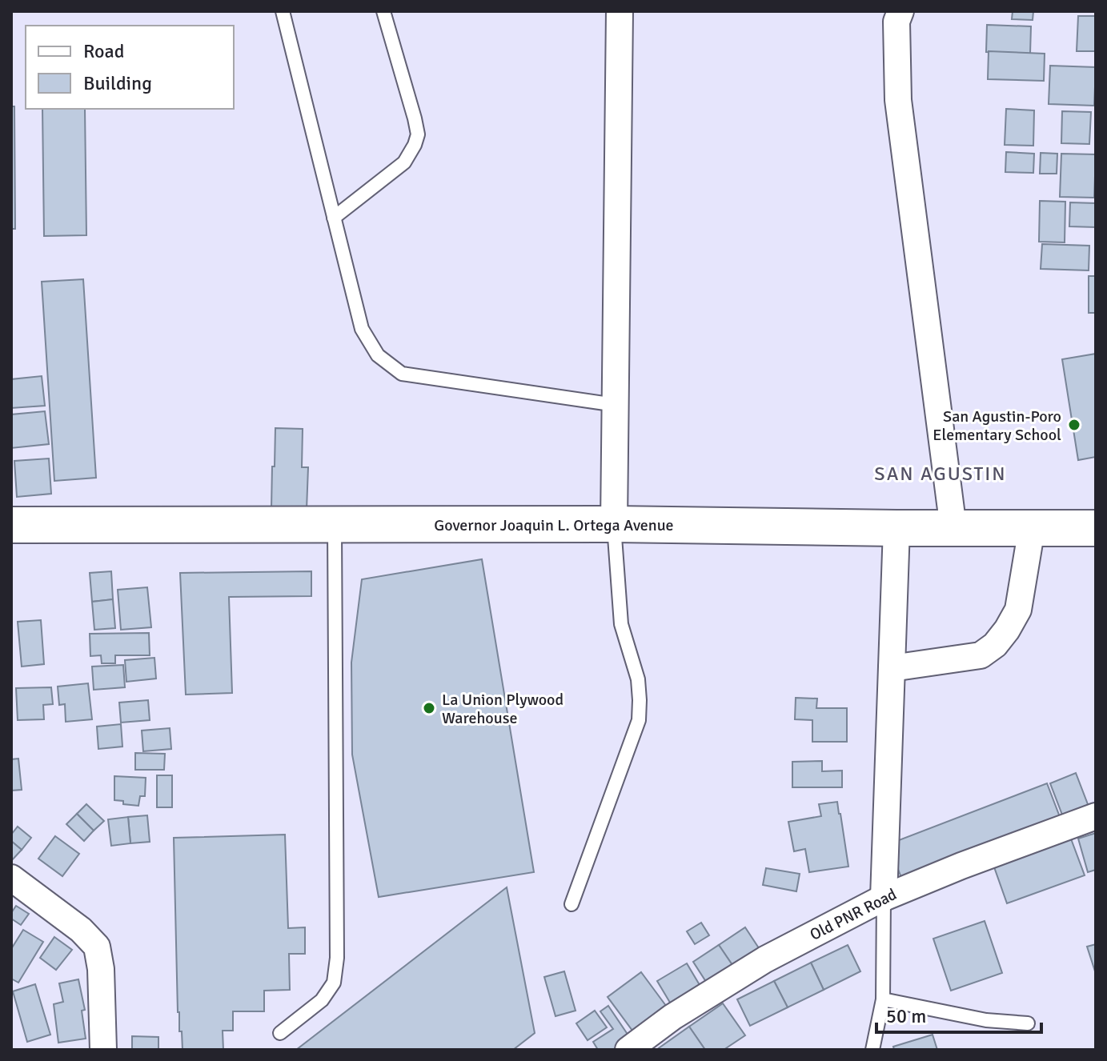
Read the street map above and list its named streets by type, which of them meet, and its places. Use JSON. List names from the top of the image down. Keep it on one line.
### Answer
{"streets":{"street":["Governor Joaquin L. Ortega Avenue","Old PNR Road"]},"districts":["SAN AGUSTIN"],"places":["San Agustin-Poro Elementary School","La Union Plywood Warehouse"],"legend":["Road","Building"],"scale_bar":"50 m"}
